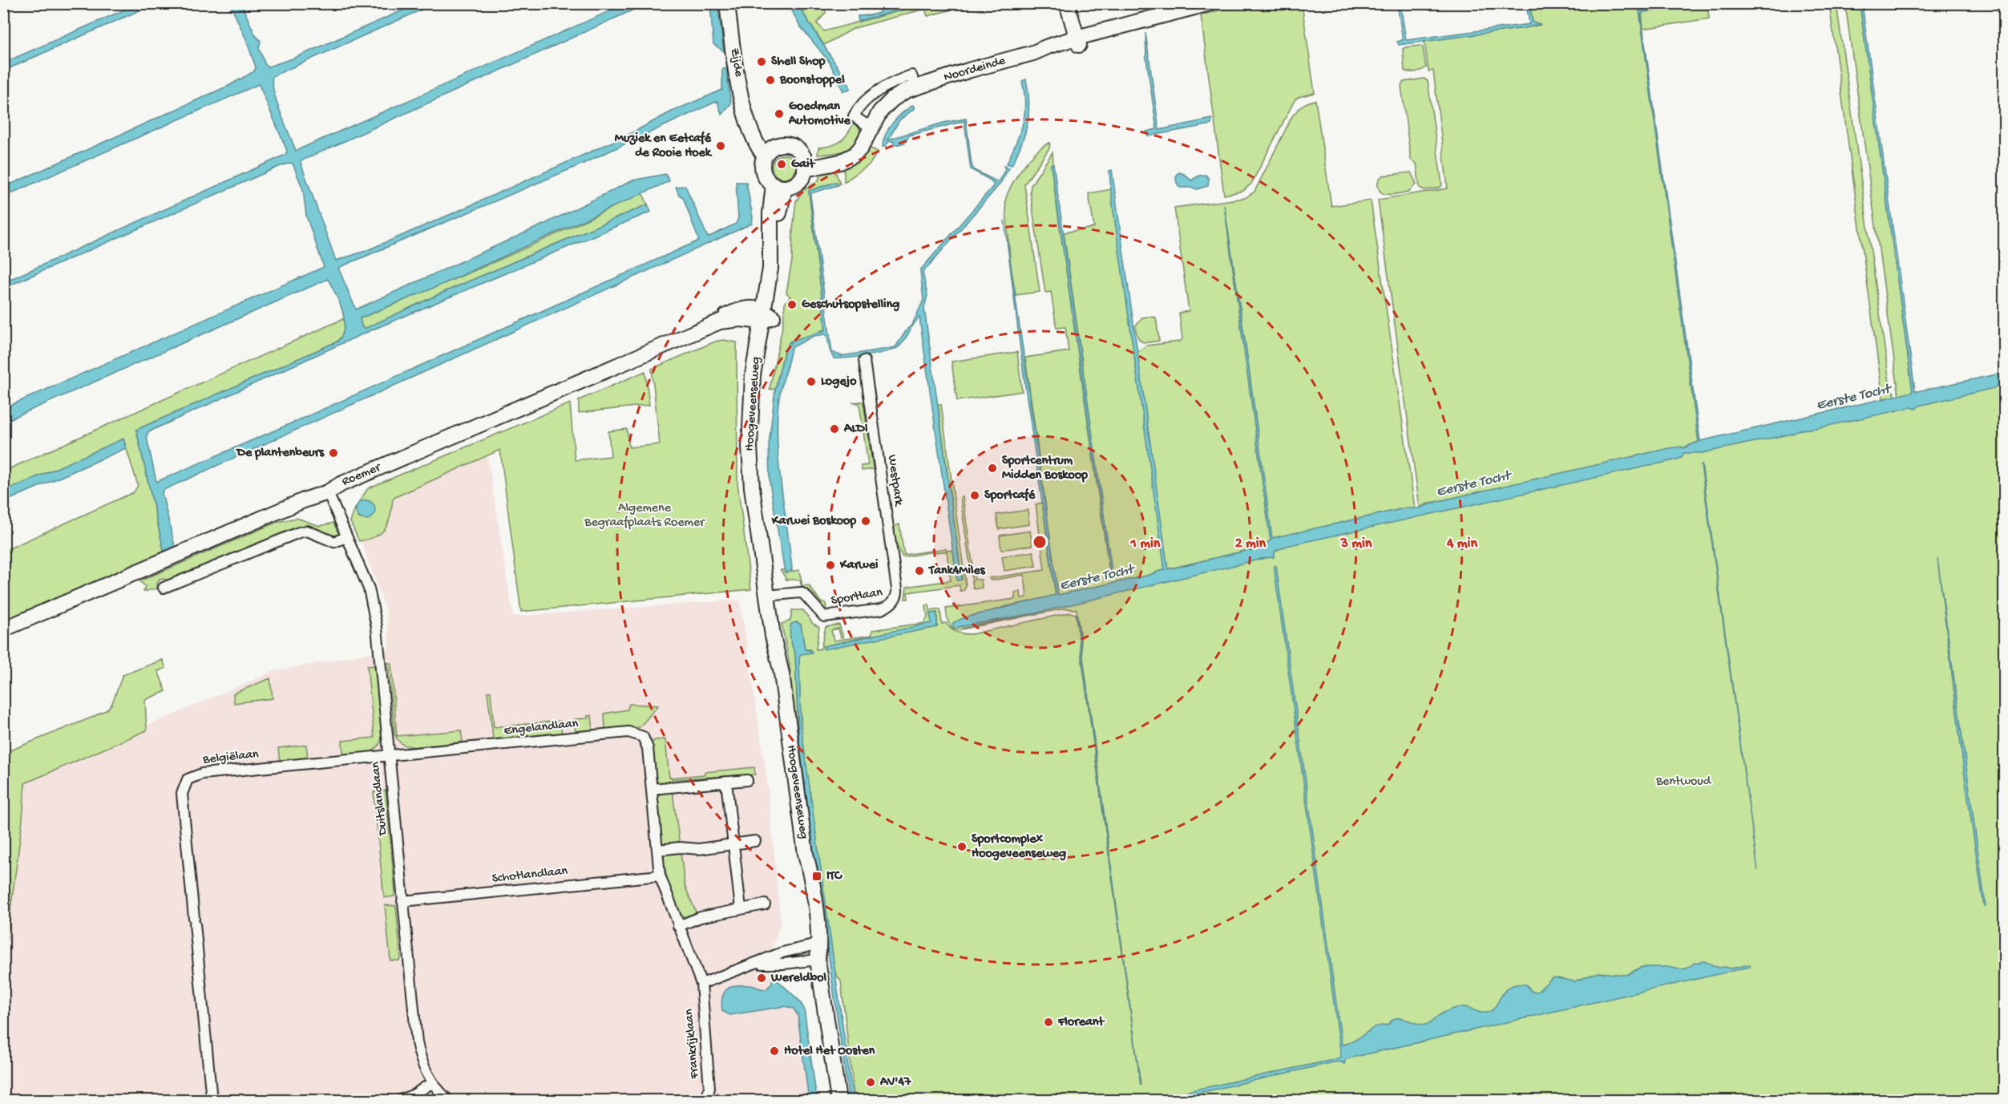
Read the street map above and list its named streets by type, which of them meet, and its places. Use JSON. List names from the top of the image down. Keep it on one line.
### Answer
{"streets":{"main road":["Zijde","Noordeinde","Hoogeveenseweg","Roemer"],"street":["Westpark","Sportlaan","Engelandlaan","Belgiëlaan","Duitslandlaan","Schotlandlaan","Frankrijklaan"]},"crossings":[["Zijde","Noordeinde"],["Zijde","Hoogeveenseweg"],["Noordeinde","Hoogeveenseweg"],["Hoogeveenseweg","Roemer"],["Hoogeveenseweg","Sportlaan"],["Roemer","Duitslandlaan"],["Westpark","Sportlaan"],["Engelandlaan","Belgiëlaan"],["Engelandlaan","Duitslandlaan"],["Engelandlaan","Schotlandlaan"],["Engelandlaan","Frankrijklaan"],["Belgiëlaan","Duitslandlaan"],["Duitslandlaan","Schotlandlaan"]],"water":["Eerste Tocht"],"parks":["Algemene Begraafplaats Roemer","Bentwoud"],"places":{"other":["Shell Shop","Boonstoppel","Goedman Automotive","Muziek en Eetcafé de Rooie Hoek","Gait","Geschutsopstelling","Logejo","ALDI","De plantenbeurs","Sportcentrum Midden Boskoop","Sportcafé","Karwei Boskoop","Karwei","Tank4Miles","Sportcomplex Hoogeveenseweg","Wereldbol","Floreant","Hotel Het Oosten","AV'47"],"transit":["ITC"]},"rings":["1 min","2 min","3 min","4 min"]}
